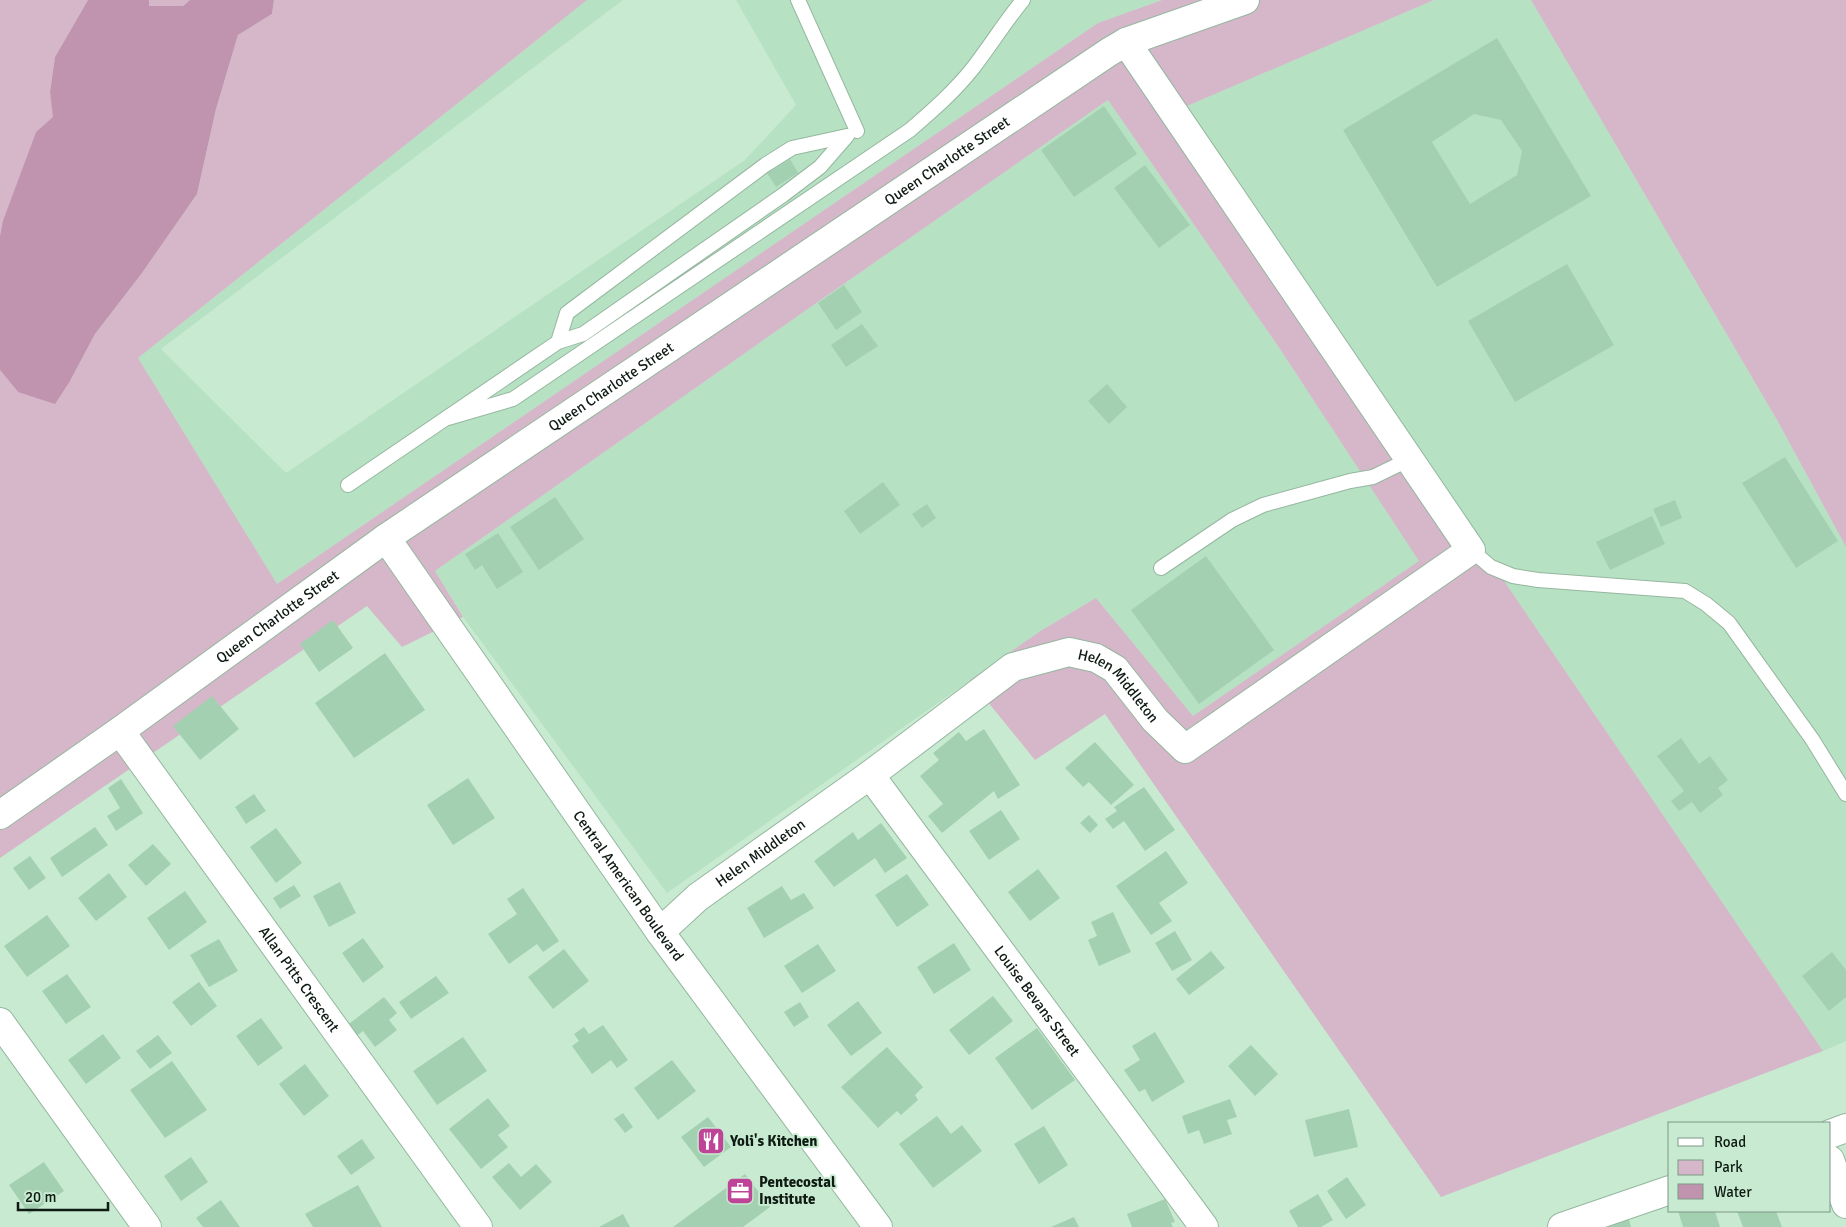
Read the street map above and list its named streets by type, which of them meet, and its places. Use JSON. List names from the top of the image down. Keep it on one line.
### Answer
{"streets":{"street":["Queen Charlotte Street","Helen Middleton","Central American Boulevard","Allan Pitts Crescent","Louise Bevans Street"]},"crossings":[["Queen Charlotte Street","Central American Boulevard"],["Queen Charlotte Street","Allan Pitts Crescent"],["Helen Middleton","Central American Boulevard"],["Helen Middleton","Louise Bevans Street"]],"places":{"restaurant":["Yoli's Kitchen"],"office":["Pentecostal Institute"]},"legend":["Road","Park","Water"],"scale_bar":"20 m"}
